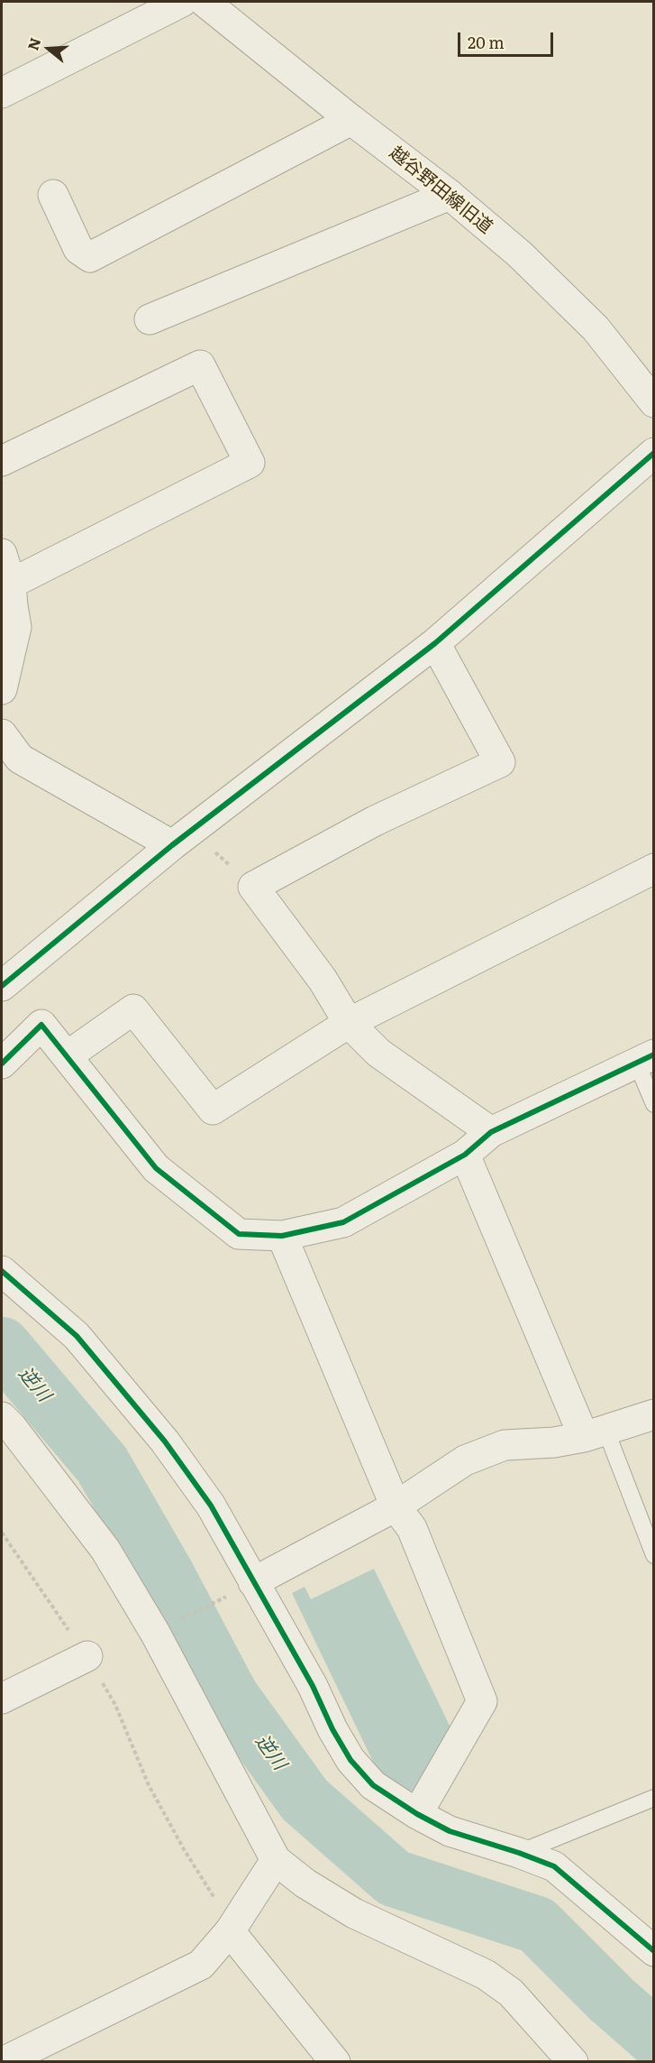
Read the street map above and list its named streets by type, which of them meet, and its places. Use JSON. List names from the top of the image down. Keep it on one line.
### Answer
{"streets":{"street":["越谷野田線旧道"]},"water":["逆川"],"scale_bar":"20 m","north":"left"}
